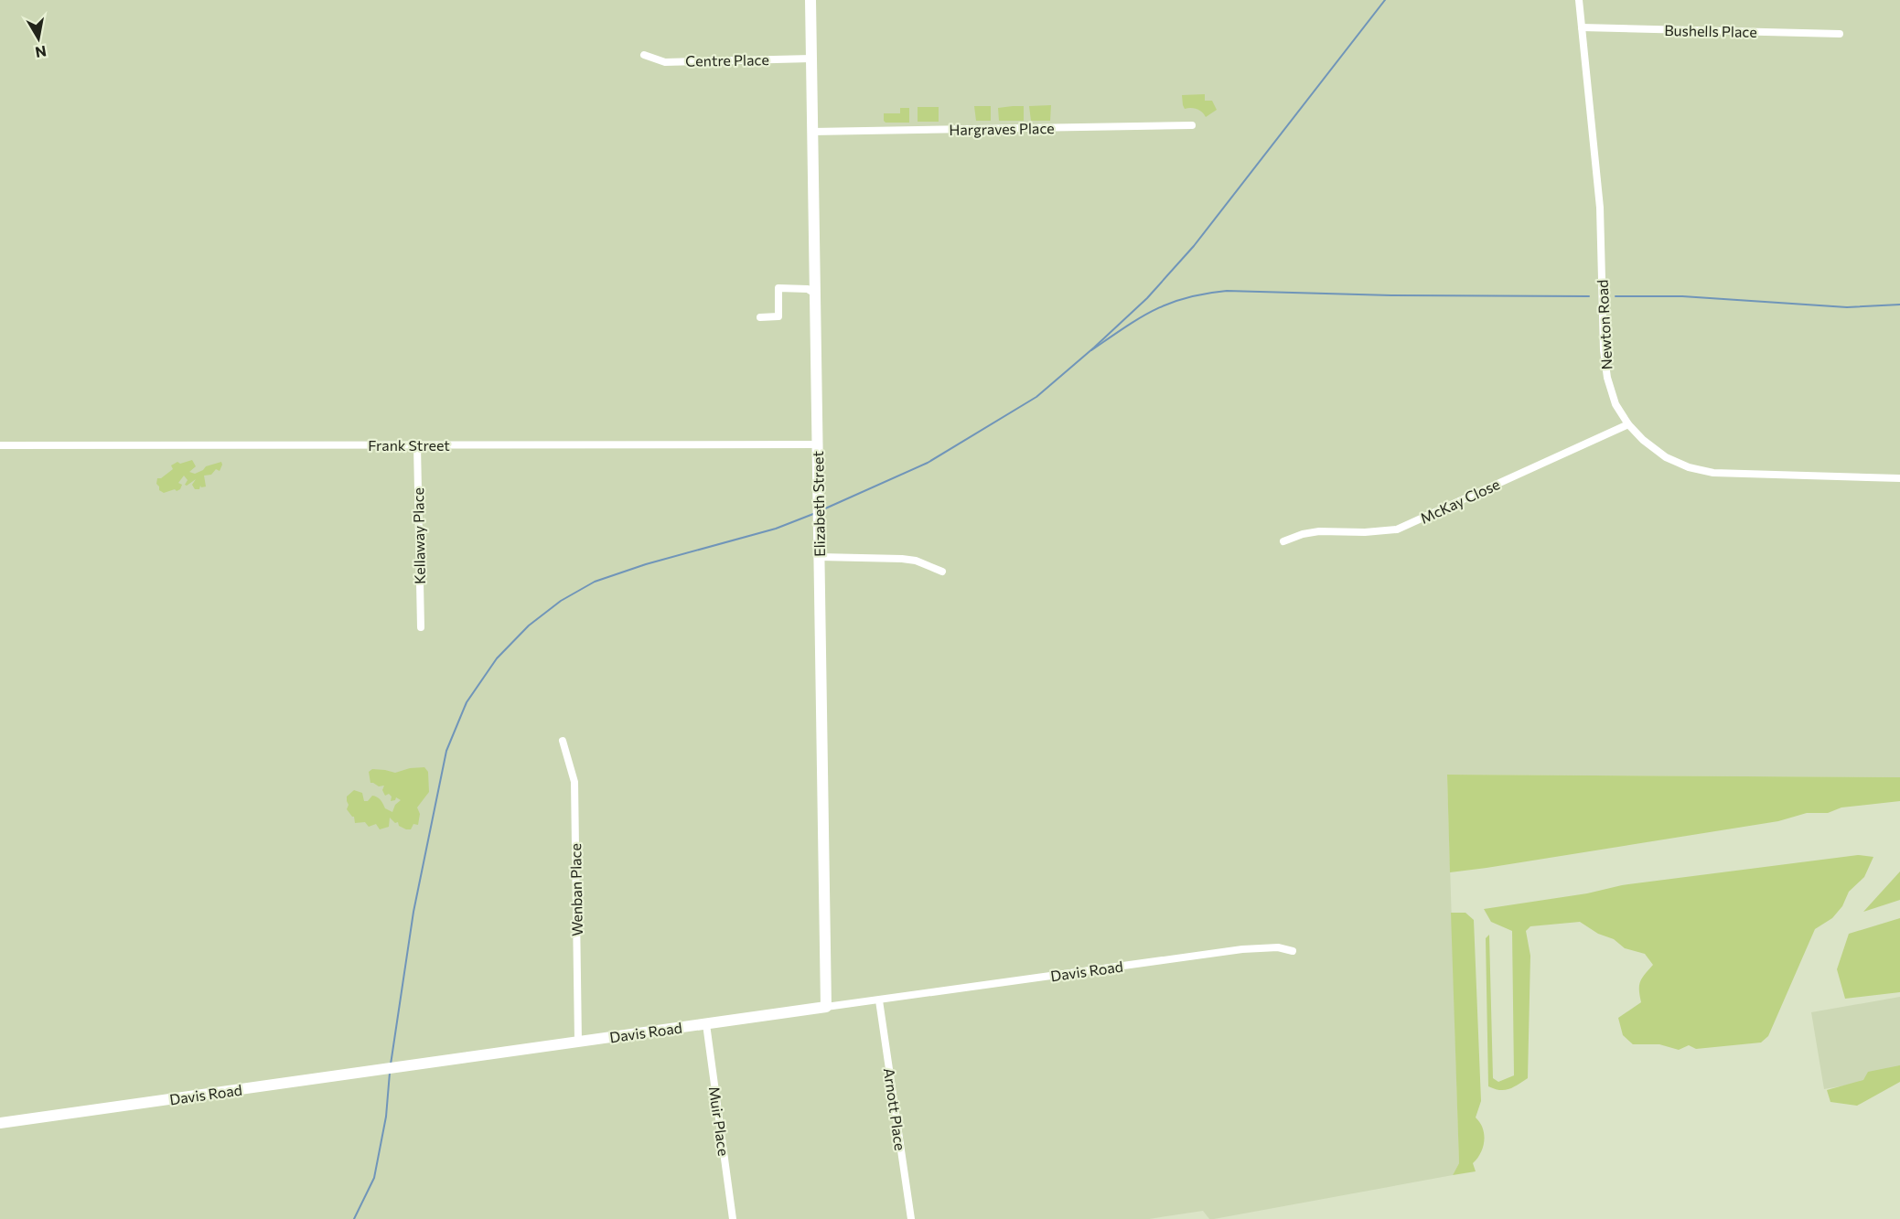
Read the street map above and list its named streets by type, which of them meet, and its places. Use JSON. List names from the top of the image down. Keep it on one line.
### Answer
{"streets":{"street":["Bushells Place","Centre Place","Hargraves Place","Newton Road","Frank Street","McKay Close","Elizabeth Street","Kellaway Place","Wenban Place","Davis Road","Arnott Place","Muir Place"]},"crossings":[["Bushells Place","Newton Road"],["Centre Place","Elizabeth Street"],["Hargraves Place","Elizabeth Street"],["Newton Road","McKay Close"],["Frank Street","Elizabeth Street"],["Frank Street","Kellaway Place"],["Elizabeth Street","Davis Road"],["Wenban Place","Davis Road"],["Davis Road","Arnott Place"],["Davis Road","Muir Place"]],"north":"bottom"}
